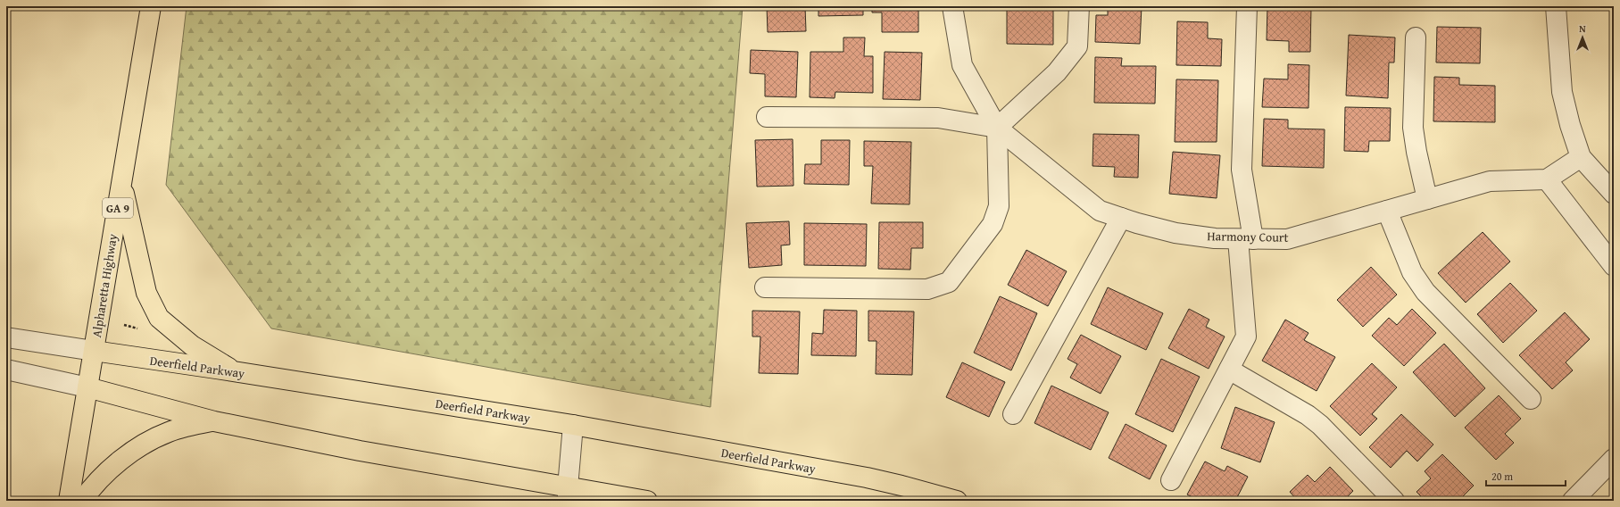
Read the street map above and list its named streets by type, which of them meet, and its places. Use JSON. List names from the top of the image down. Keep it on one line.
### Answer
{"streets":{"main road":["GA 9","Alpharetta Highway","Deerfield Parkway"],"street":["Harmony Court"]},"crossings":[["Alpharetta Highway","Deerfield Parkway"]],"scale_bar":"20 m","north":"top"}
